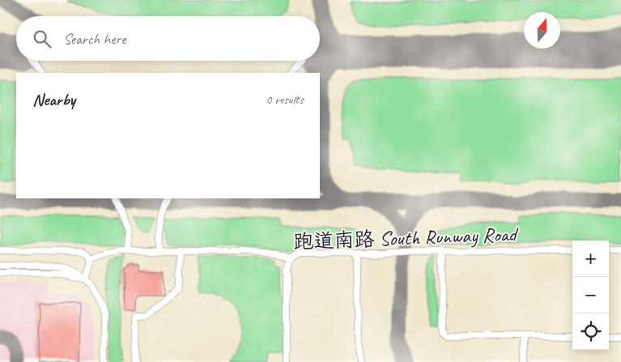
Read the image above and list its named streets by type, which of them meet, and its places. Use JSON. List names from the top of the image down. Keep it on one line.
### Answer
{"streets":{"lane":["跑道南路 South Runway Road"]},"north":"top","page":{"search":"Search here","heading":["Nearby","0 results"],"map_buttons":["+","−"]}}
